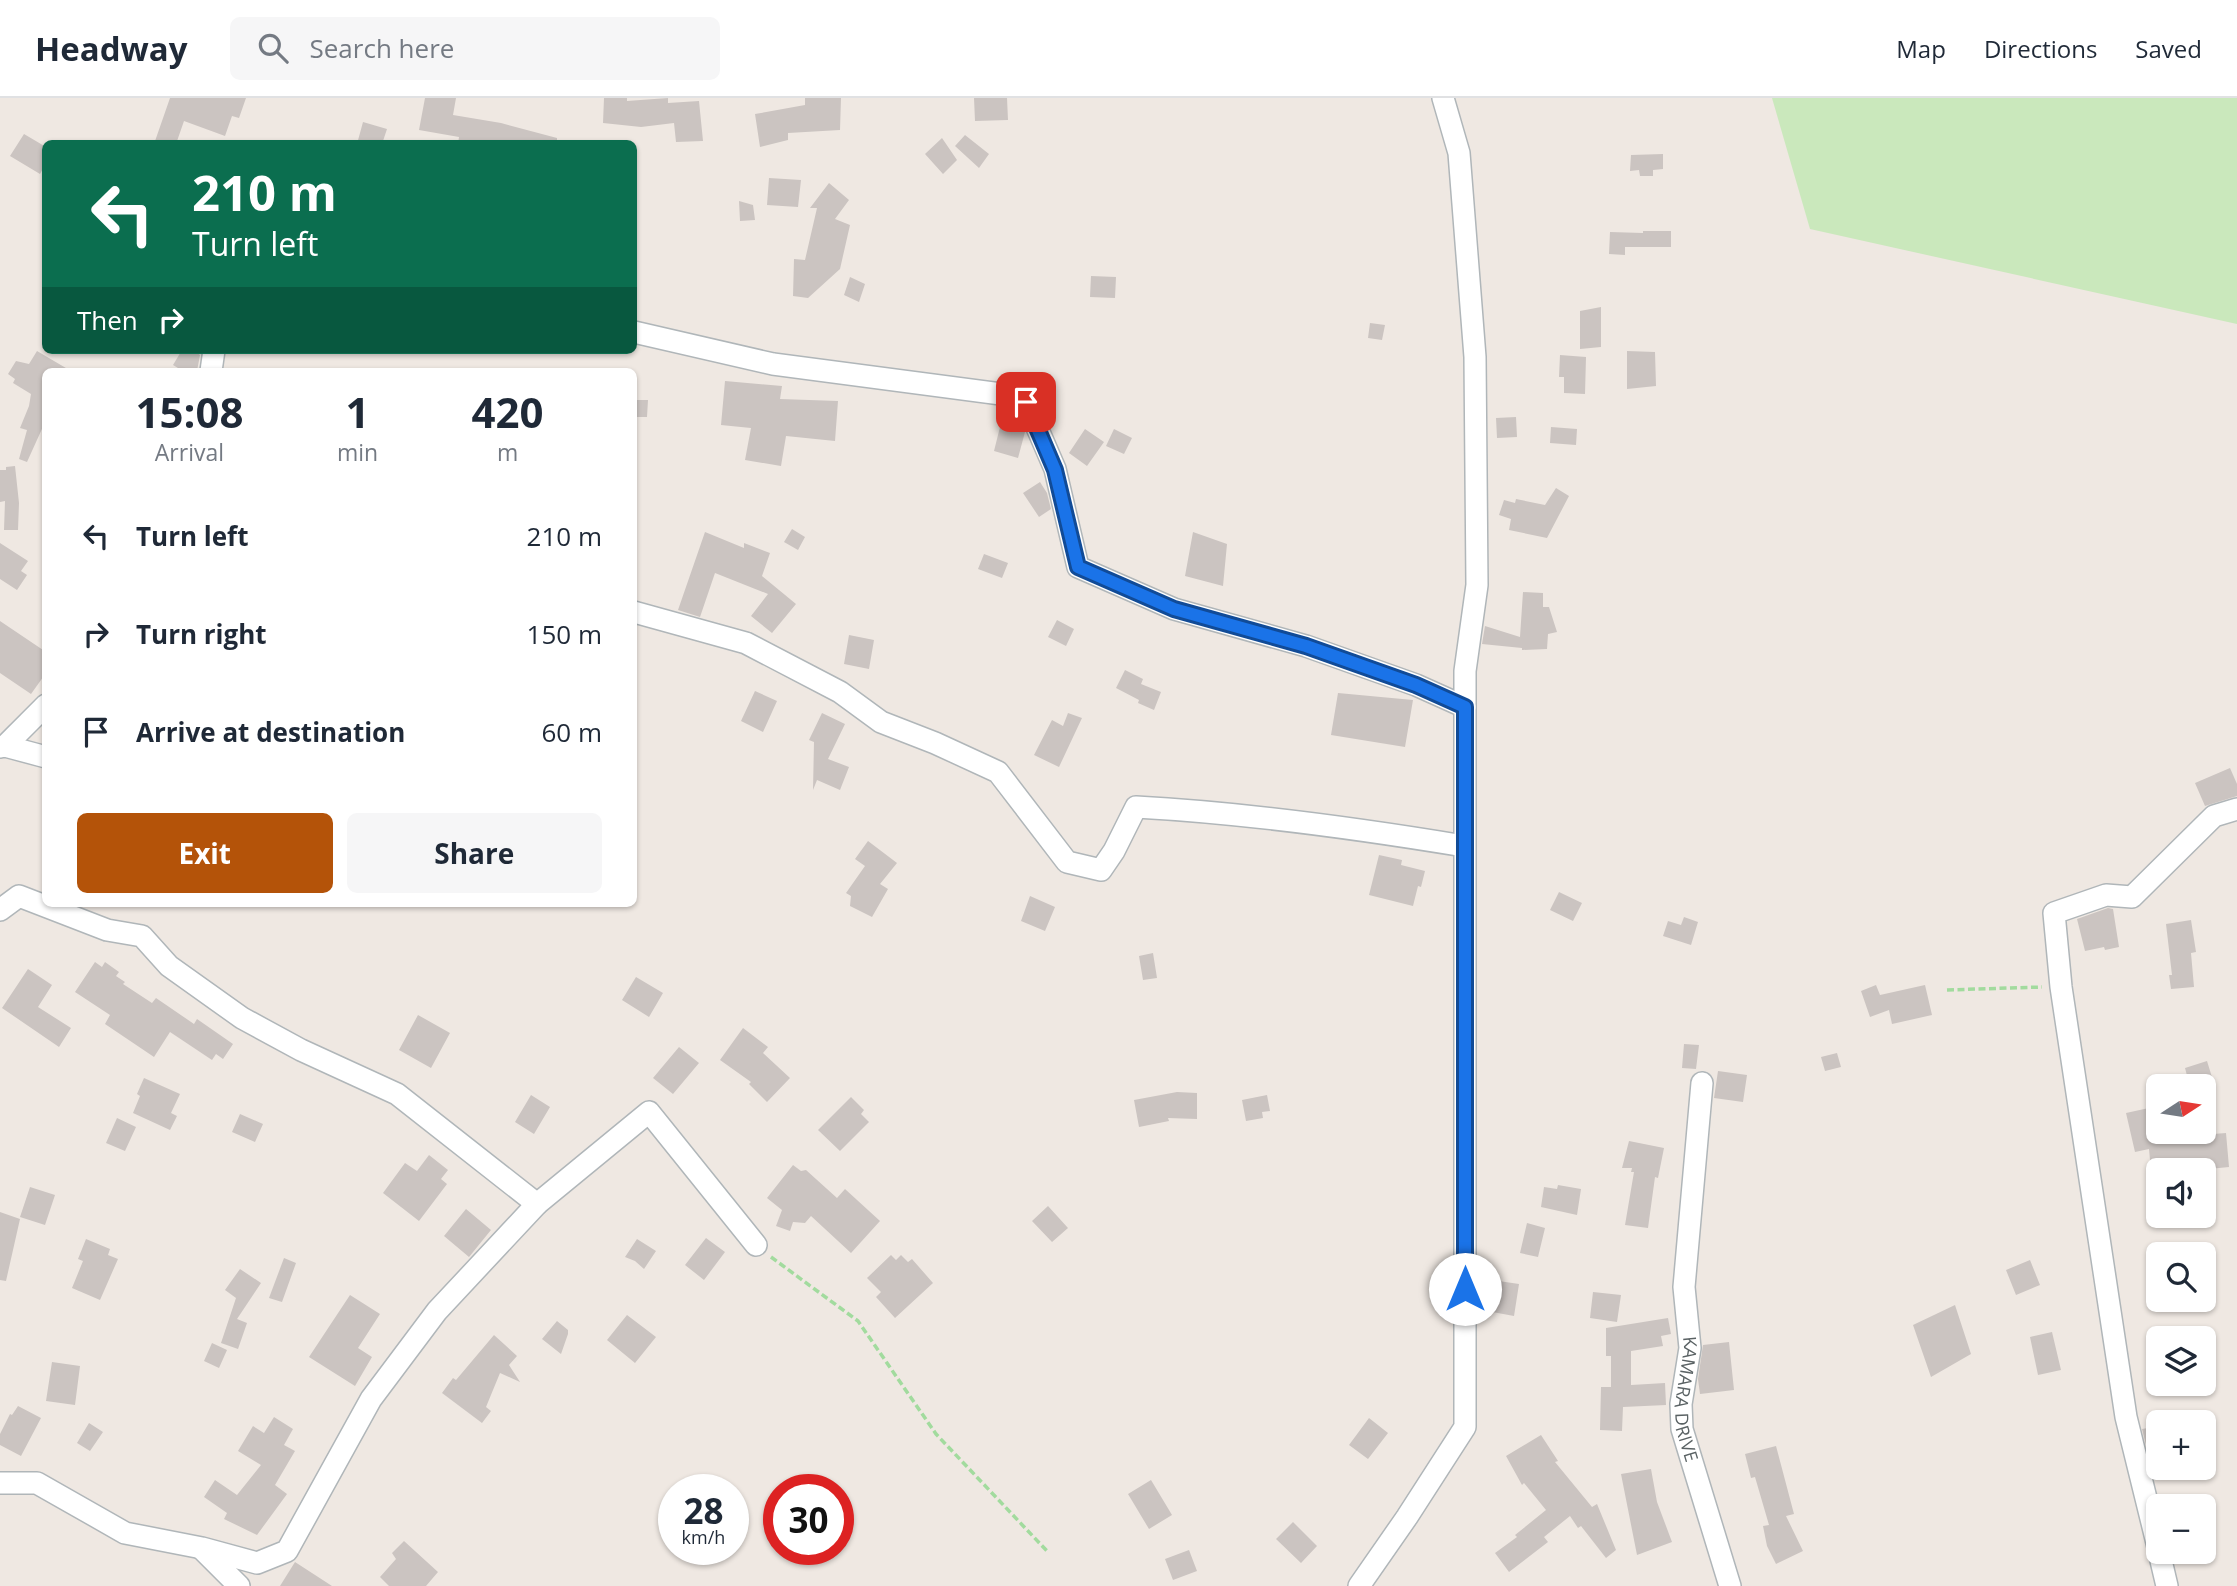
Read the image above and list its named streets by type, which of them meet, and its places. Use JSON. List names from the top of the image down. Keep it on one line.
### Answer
{"streets":{"street":["KAMARA DRIVE"]},"north":"right","page":{"header":"Headway","search":"Search here","nav":["Map","Directions","Saved"],"turn":["210 m","Turn left"],"then":"Then","eta":["15:08","Arrival","1","min","420","m"],"list":[{"name":"Turn left","value":"210 m"},{"name":"Turn right","value":"150 m"},{"name":"Arrive at destination","value":"60 m"}],"buttons":["Exit","Share"],"map_buttons":["+","−"],"speed":"28 km/h","limit":"30"}}
